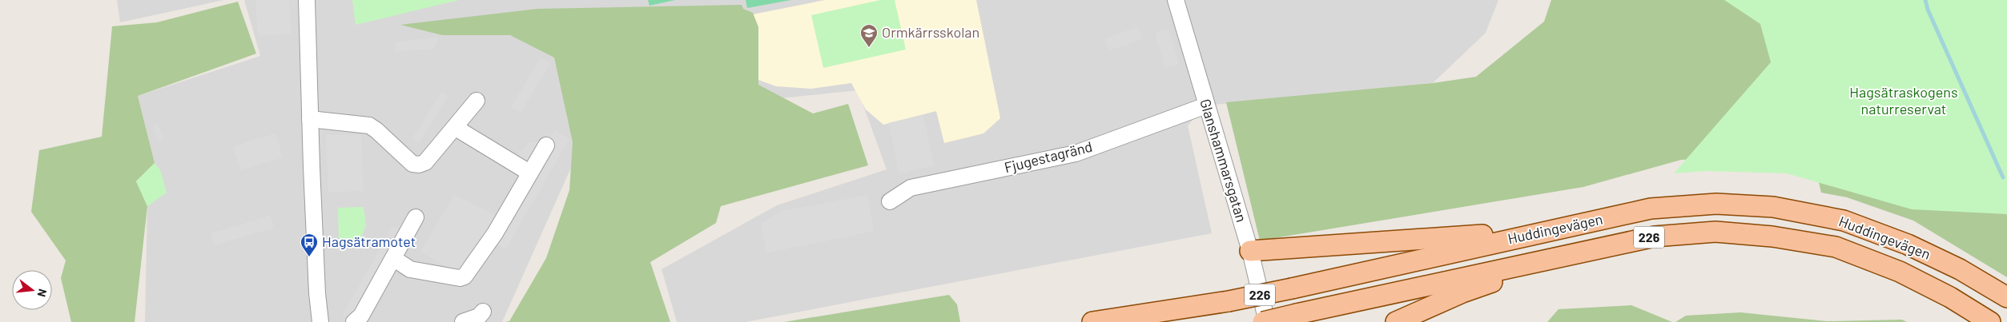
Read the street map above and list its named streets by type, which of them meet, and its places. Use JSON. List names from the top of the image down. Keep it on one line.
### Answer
{"streets":{"main road":["Huddingevägen","226"],"street":["Fjugestagränd","Glanshammarsgatan"]},"crossings":[["Fjugestagränd","Glanshammarsgatan"]],"parks":["Hagsätraskogens naturreservat"],"places":{"school or university":["Ormkärrsskolan"],"bus stop":["Hagsätramotet"]},"north":"right"}
